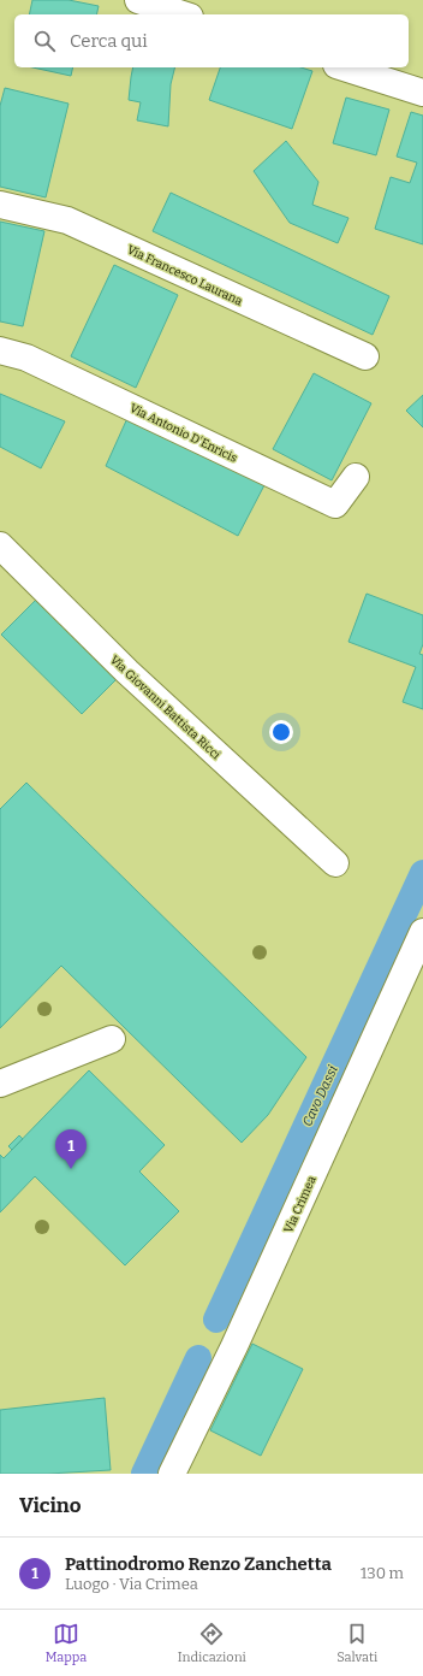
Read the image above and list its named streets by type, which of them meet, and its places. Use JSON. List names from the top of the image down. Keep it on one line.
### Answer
{"streets":{"street":["Via Francesco Laurana","Via Antonio D'Enricis","Via Giovanni Battista Ricci","Via Crimea"]},"water":["Cavo Dassi"],"page":{"search":"Cerca qui","pins":"1","heading":"Vicino","list":[{"mark":"1","name":"Pattinodromo Renzo Zanchetta","note":"Luogo · Via Crimea","value":"130 m"}],"nav":["Mappa","Indicazioni","Salvati"]}}
